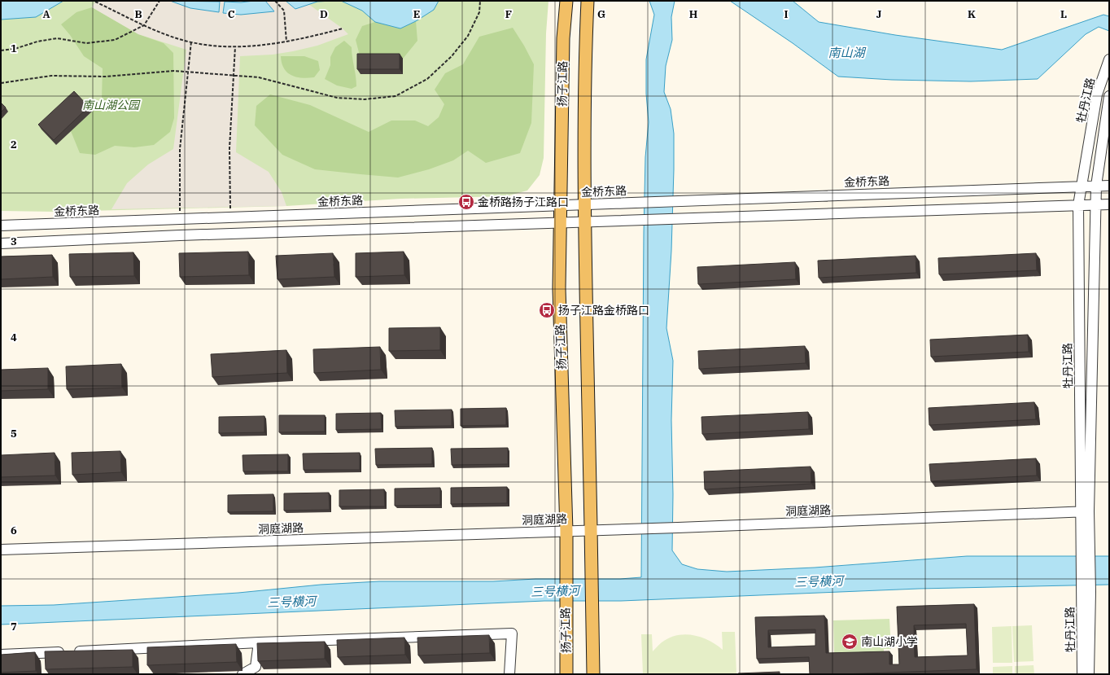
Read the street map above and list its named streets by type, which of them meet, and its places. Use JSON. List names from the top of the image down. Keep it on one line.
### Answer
{"streets":{"main road":["扬子江路"],"street":["牡丹江路","金桥东路","洞庭湖路"]},"crossings":[["扬子江路","金桥东路"],["扬子江路","洞庭湖路"],["牡丹江路","金桥东路"],["牡丹江路","洞庭湖路"]],"water":["南山湖","三号横河"],"parks":["南山湖公园"],"places":{"bus stop":["金桥路扬子江路口","扬子江路金桥路口"],"school or university":["南山湖小学"]},"grid":{"columns":["A","B","C","D","E","F","G","H","I","J","K","L"],"rows":["1","2","3","4","5","6","7"]}}
